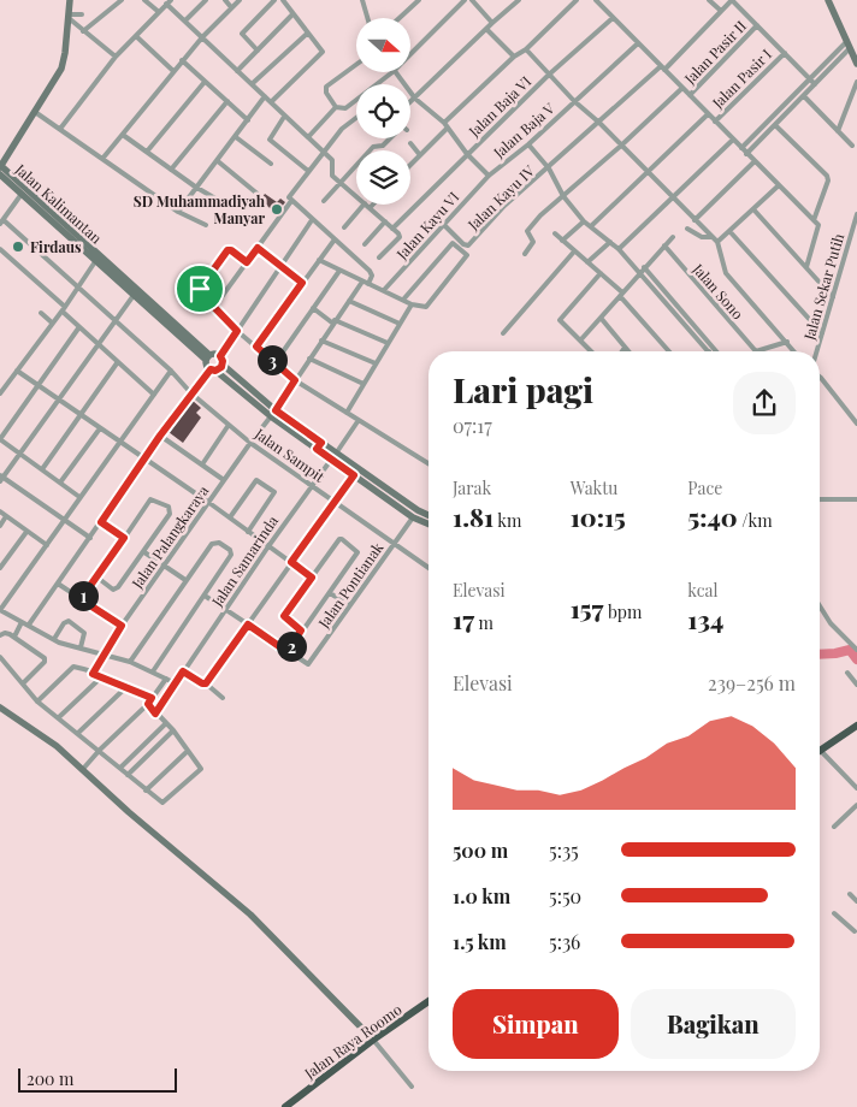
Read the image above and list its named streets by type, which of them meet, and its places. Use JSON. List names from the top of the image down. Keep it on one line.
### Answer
{"streets":{"highway":["Jalan Raya Roomo"],"main road":["Jalan Kalimantan"],"street":["Jalan Pasir II","Jalan Pasir I","Jalan Baja VI","Jalan Baja V","Jalan Kayu IV","Jalan Kayu VI","Jalan Sekar Putih","Jalan Sono","Jalan Sampit","Jalan Palangkaraya","Jalan Samarinda","Jalan Pontianak"]},"crossings":[["Jalan Baja V","Jalan Kayu VI"],["Jalan Kayu IV","Jalan Kayu VI"],["Jalan Sampit","Jalan Palangkaraya"],["Jalan Sampit","Jalan Samarinda"],["Jalan Sampit","Jalan Pontianak"],["Jalan Samarinda","Jalan Pontianak"]],"places":["SD Muhammadiyah Manyar","Firdaus"],"scale_bar":"200 m","north":"right","page":{"pins":["3","1","2"],"heading":["Lari pagi","07:17"],"stats":[["Jarak","1.81 km"],["Waktu","10:15"],["Pace","5:40 /km"],["Elevasi","17 m"],["157 bpm"],["kcal","134"]],"chart":["Elevasi","239–256 m"],"list":[{"name":"500 m","note":"5:35"},{"name":"1.0 km","note":"5:50"},{"name":"1.5 km","note":"5:36"}],"buttons":["Simpan","Bagikan"],"scale":"200 m"}}
